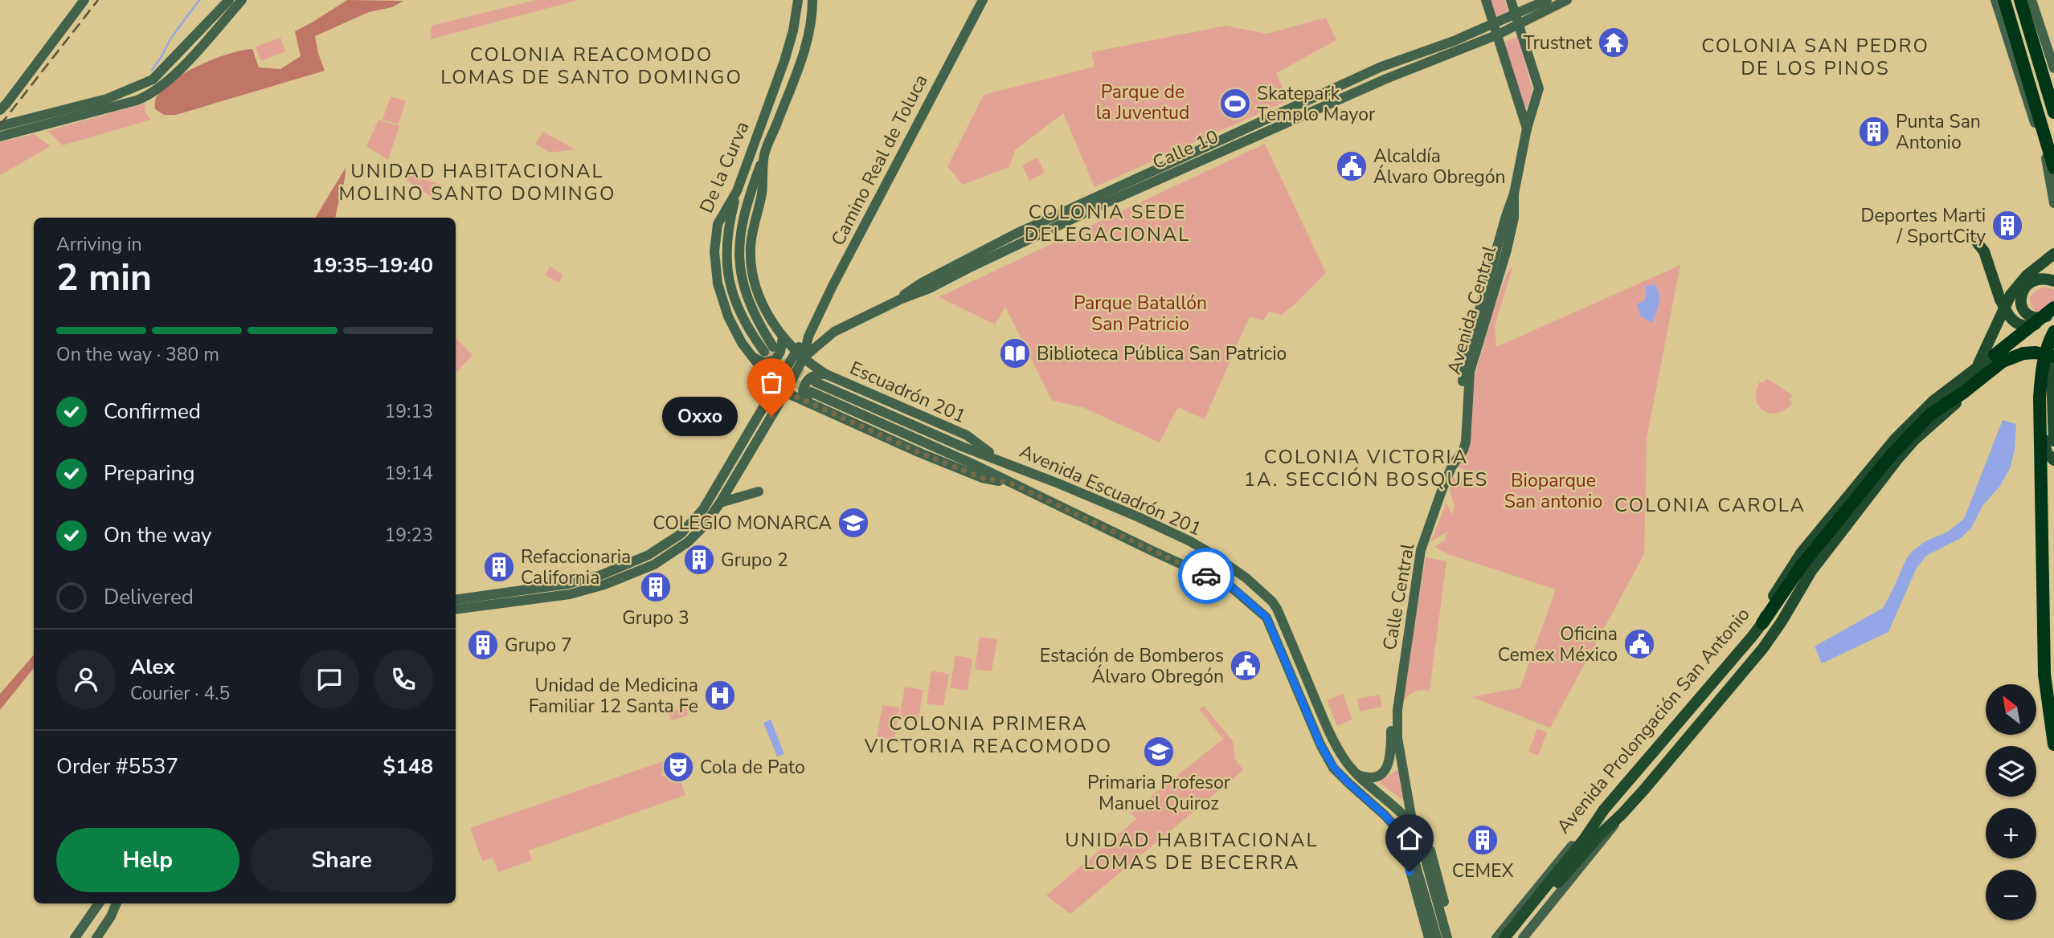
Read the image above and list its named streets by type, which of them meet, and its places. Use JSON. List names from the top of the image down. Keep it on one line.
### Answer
{"streets":{"main road":["Avenida Prolongación San Antonio"],"street":["Calle 10","Camino Real de Toluca","De la Curva","Avenida Central","Escuadrón 201","Avenida Escuadrón 201","Calle Central"]},"crossings":[["Calle 10","Camino Real de Toluca"],["Calle 10","De la Curva"],["Calle 10","Avenida Central"],["Calle 10","Escuadrón 201"],["Camino Real de Toluca","De la Curva"],["Camino Real de Toluca","Escuadrón 201"],["De la Curva","Escuadrón 201"],["De la Curva","Avenida Escuadrón 201"],["Avenida Central","Calle Central"],["Escuadrón 201","Avenida Escuadrón 201"],["Avenida Escuadrón 201","Calle Central"]],"districts":["COLONIA SAN PEDRO DE LOS PINOS","COLONIA REACOMODO LOMAS DE SANTO DOMINGO","UNIDAD HABITACIONAL MOLINO SANTO DOMINGO","COLONIA SEDE DELEGACIONAL","COLONIA VICTORIA 1A. SECCIÓN BOSQUES","COLONIA CAROLA","COLONIA PRIMERA VICTORIA REACOMODO","UNIDAD HABITACIONAL LOMAS DE BECERRA"],"parks":["Parque de la Juventud","Parque Batallón San Patricio","Bioparque San antonio"],"places":{"temple":["Trustnet"],"sports":["Skatepark Templo Mayor"],"building":["Punta San Antonio","Deportes Marti / SportCity","Grupo 2","Refaccionaria California","Grupo 3","Grupo 7","CEMEX"],"public building":["Alcaldía Álvaro Obregón","Oficina Cemex México","Estación de Bomberos Álvaro Obregón"],"library":["Biblioteca Pública San Patricio"],"other":["Oxxo"],"school or university":["COLEGIO MONARCA","Primaria Profesor Manuel Quiroz"],"hospital":["Unidad de Medicina Familiar 12 Santa Fe"],"theatre":["Cola de Pato"]},"north":"top left","page":{"heading":["2 min","Arriving in","19:35–19:40"],"panel":["Alex","Courier · 4.5","Order #5537","$148"],"bar":"On the way · 380 m","list":[["Confirmed","19:13"],["Preparing","19:14"],["On the way","19:23"],"Delivered"],"bubble":"Oxxo","map_buttons":["+","−"],"buttons":["Help","Share"]}}
